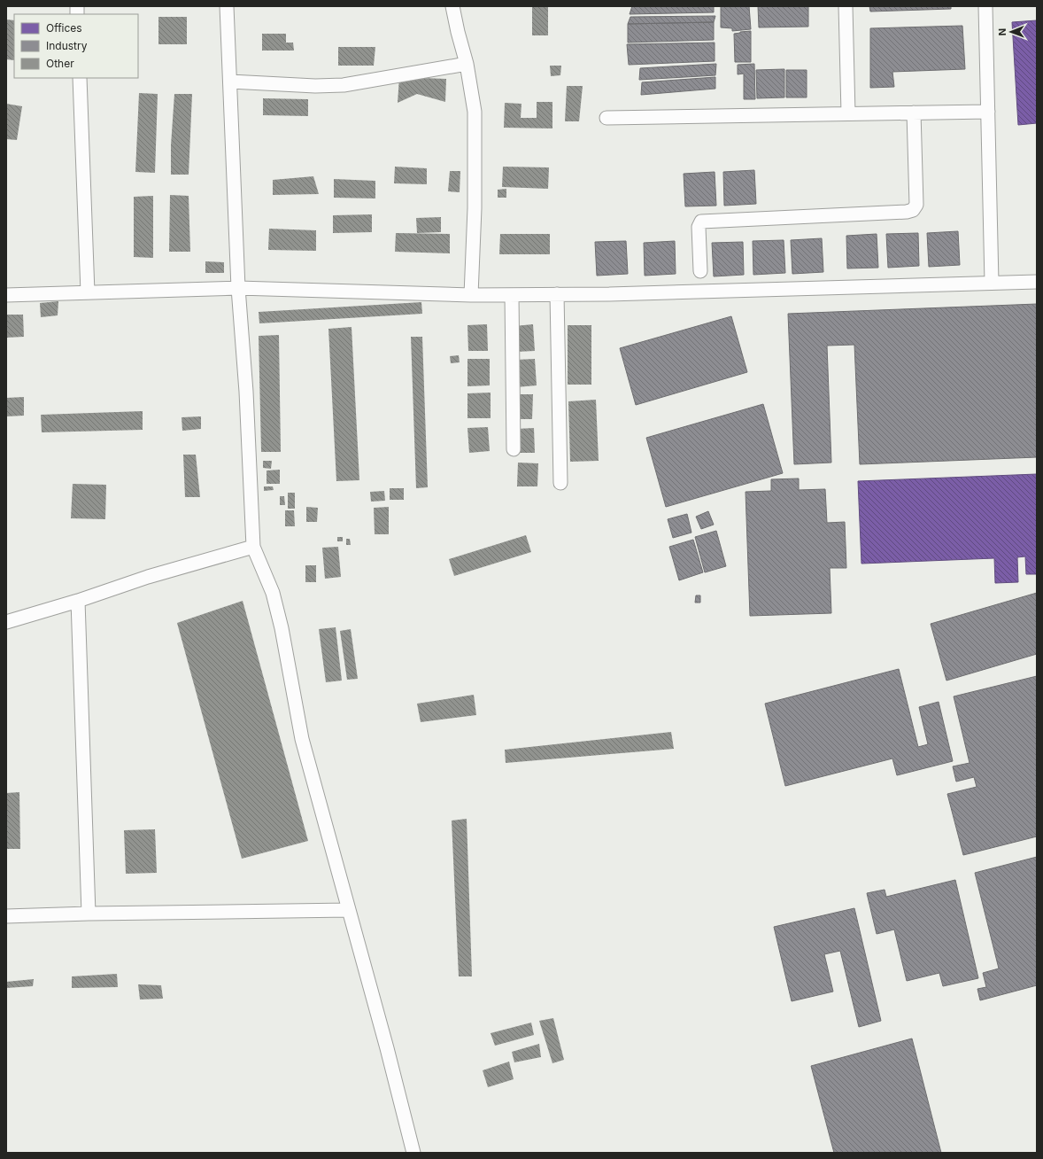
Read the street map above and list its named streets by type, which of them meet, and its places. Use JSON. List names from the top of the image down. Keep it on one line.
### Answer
{"legend":["Offices","Industry","Other"],"north":"left"}
